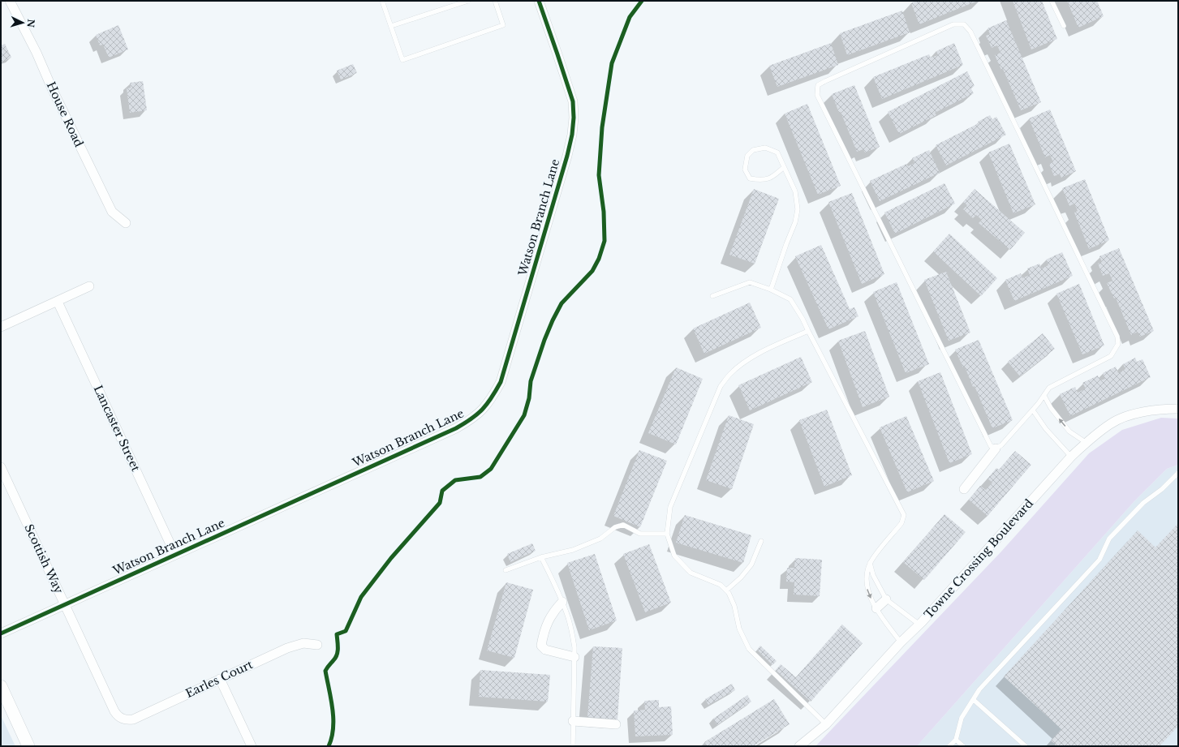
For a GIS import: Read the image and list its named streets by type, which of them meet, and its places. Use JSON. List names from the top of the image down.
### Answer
{
  "streets": {
    "street": [
      "House Road",
      "Watson Branch Lane",
      "Lancaster Street",
      "Scottish Way",
      "Towne Crossing Boulevard",
      "Earles Court"
    ]
  },
  "crossings": [
    ["Watson Branch Lane", "Lancaster Street"],
    ["Watson Branch Lane", "Scottish Way"],
    ["Scottish Way", "Earles Court"]
  ],
  "north": "right"
}
